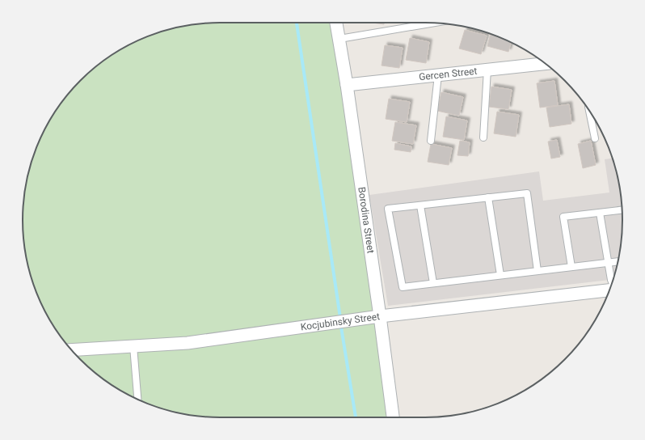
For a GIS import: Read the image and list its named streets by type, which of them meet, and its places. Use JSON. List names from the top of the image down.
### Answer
{
  "streets": {
    "street": ["Gercen Street", "Borodina Street", "Kocjubinsky Street"]
  },
  "crossings": [
    ["Gercen Street", "Borodina Street"],
    ["Borodina Street", "Kocjubinsky Street"]
  ]
}
